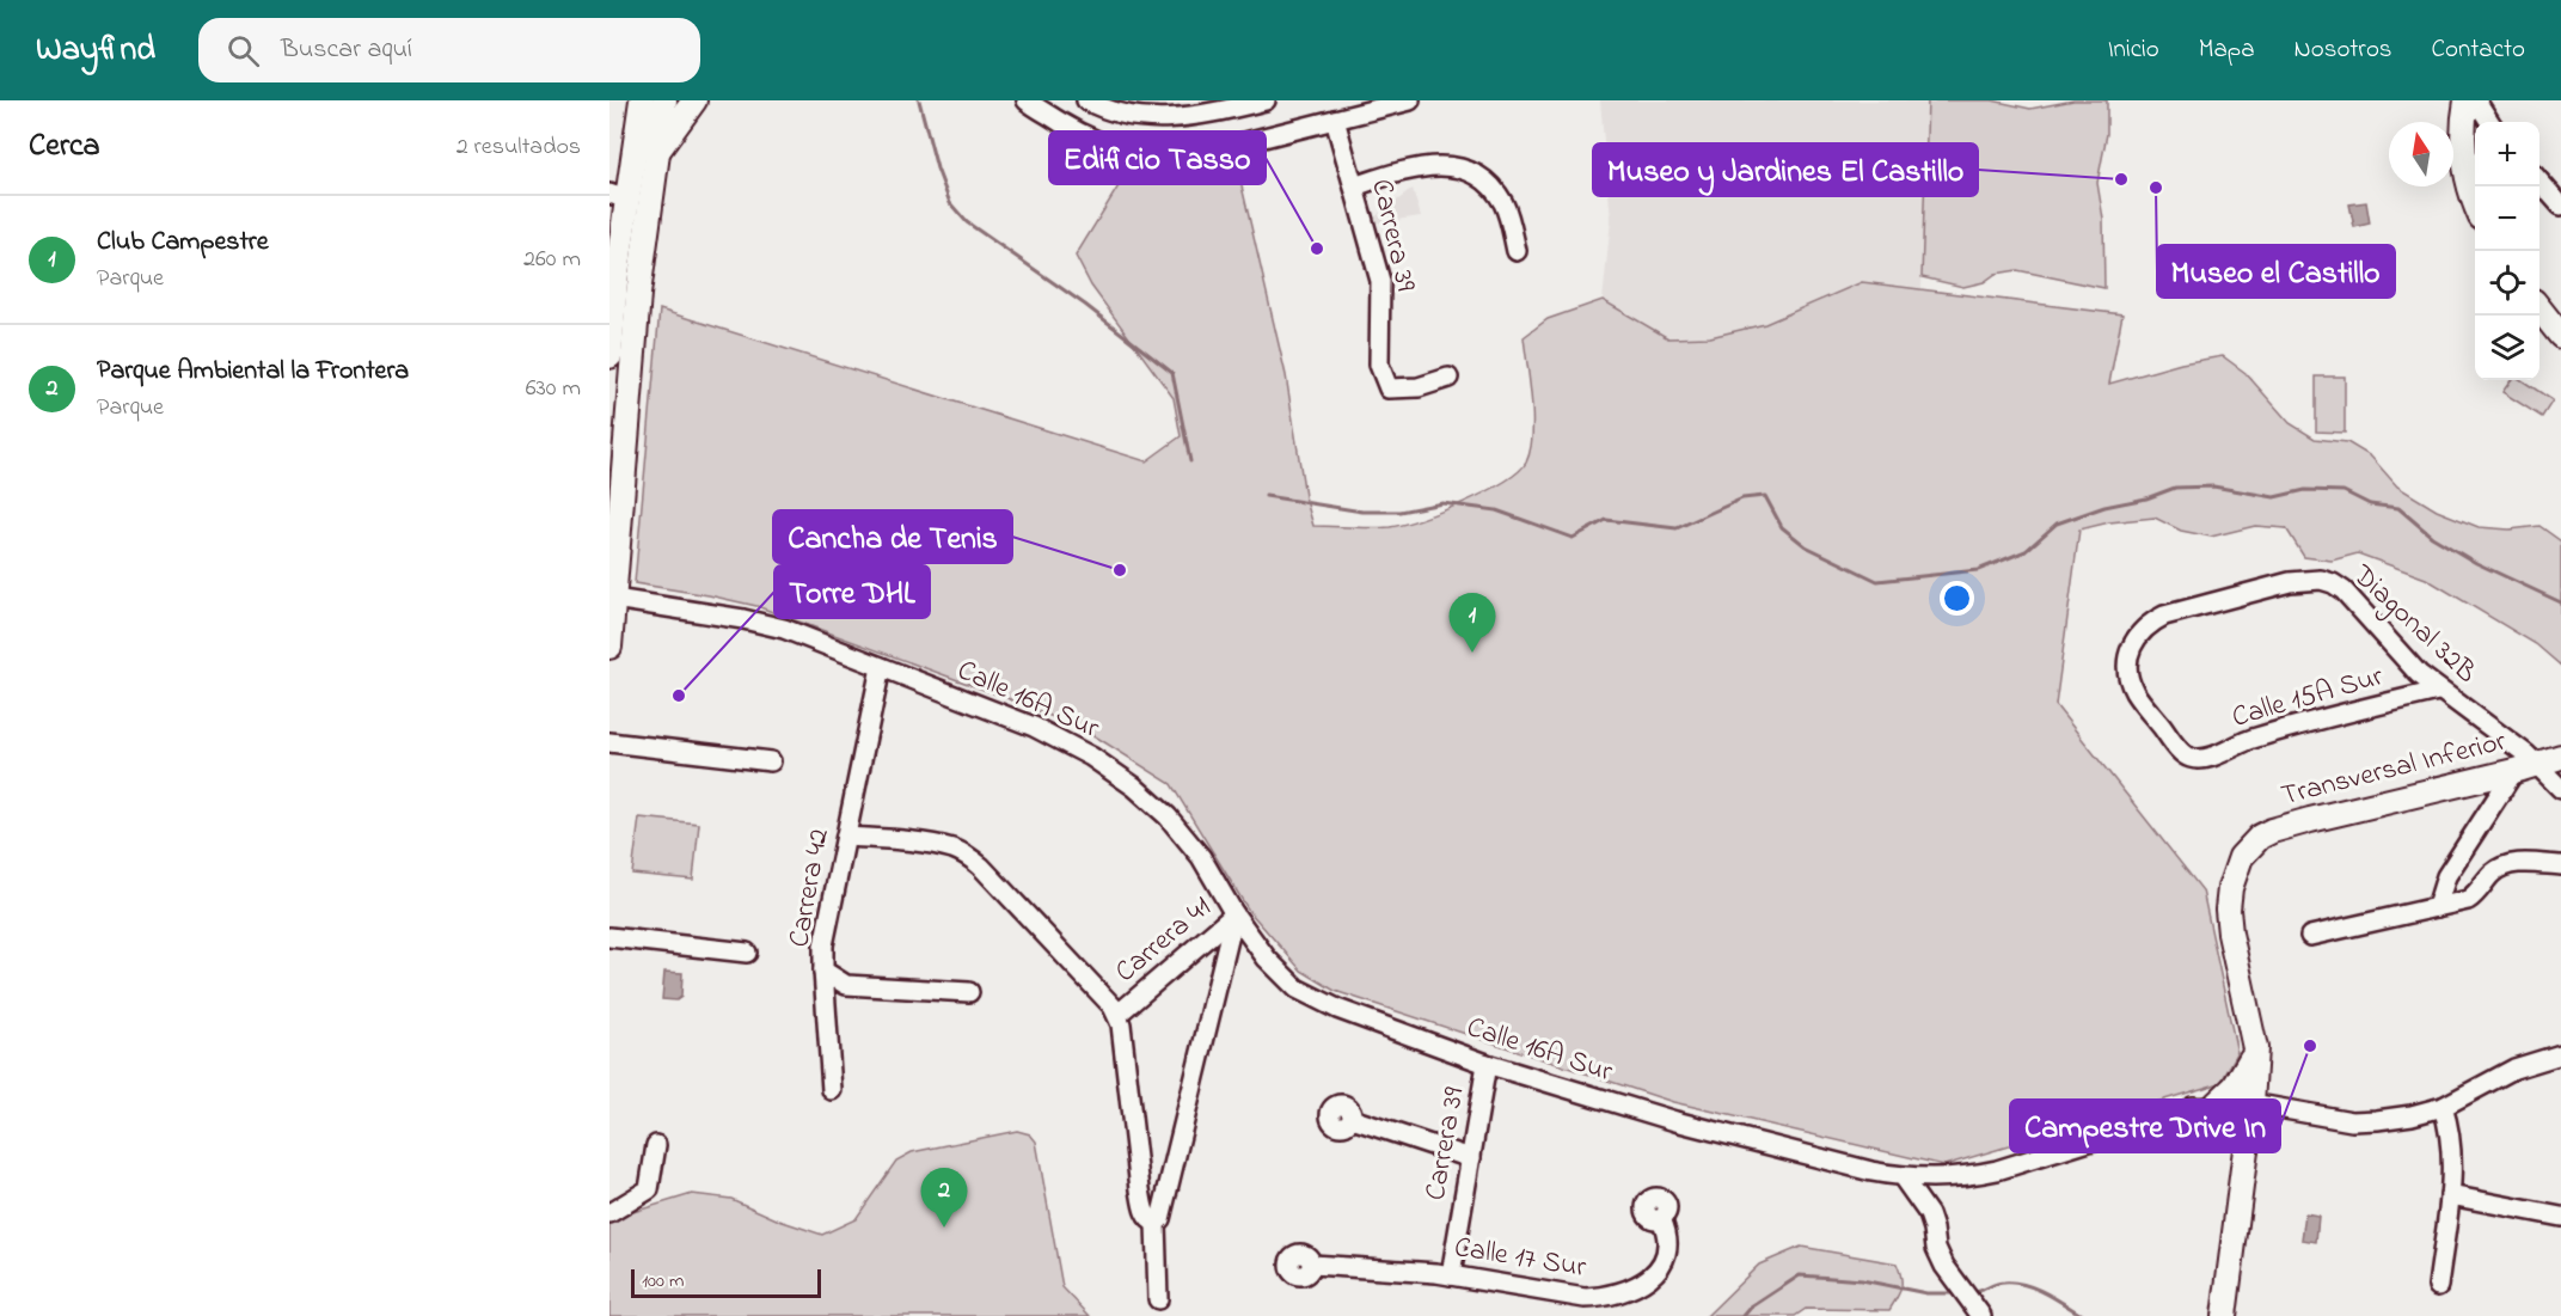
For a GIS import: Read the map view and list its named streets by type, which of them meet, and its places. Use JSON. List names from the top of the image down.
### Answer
{
  "streets": {
    "main road": ["Transversal Inferior"],
    "street": [
      "Carrera 39",
      "Diagonal 32B",
      "Calle 15A Sur",
      "Calle 16A Sur",
      "Carrera 42",
      "Carrera 41",
      "Calle 17 Sur"
    ]
  },
  "crossings": [
    ["Carrera 39", "Calle 16A Sur"],
    ["Carrera 39", "Calle 17 Sur"],
    ["Diagonal 32B", "Calle 15A Sur"],
    ["Diagonal 32B", "Transversal Inferior"],
    ["Calle 16A Sur", "Transversal Inferior"],
    ["Calle 16A Sur", "Carrera 42"],
    ["Calle 16A Sur", "Carrera 41"]
  ],
  "places": [
    "Museo y Jardines El Castillo",
    "Museo el Castillo",
    "Edificio Tasso",
    "Cancha de Tenis",
    "Torre DHL",
    "Campestre Drive In"
  ],
  "scale_bar": "100 m",
  "north": "top",
  "page": {
    "header": "Wayfind",
    "search": "Buscar aquí",
    "nav": [
      "Inicio",
      "Mapa",
      "Nosotros",
      "Contacto"
    ],
    "heading": ["Cerca", "2 resultados"],
    "map_buttons": ["+", "−"],
    "list": [
      {
        "mark": "1",
        "name": "Club Campestre",
        "note": "Parque",
        "value": "260 m"
      },
      {
        "mark": "2",
        "name": "Parque Ambiental la Frontera",
        "note": "Parque",
        "value": "630 m"
      }
    ],
    "pins": ["1", "2"],
    "scale": "100 m"
  }
}
